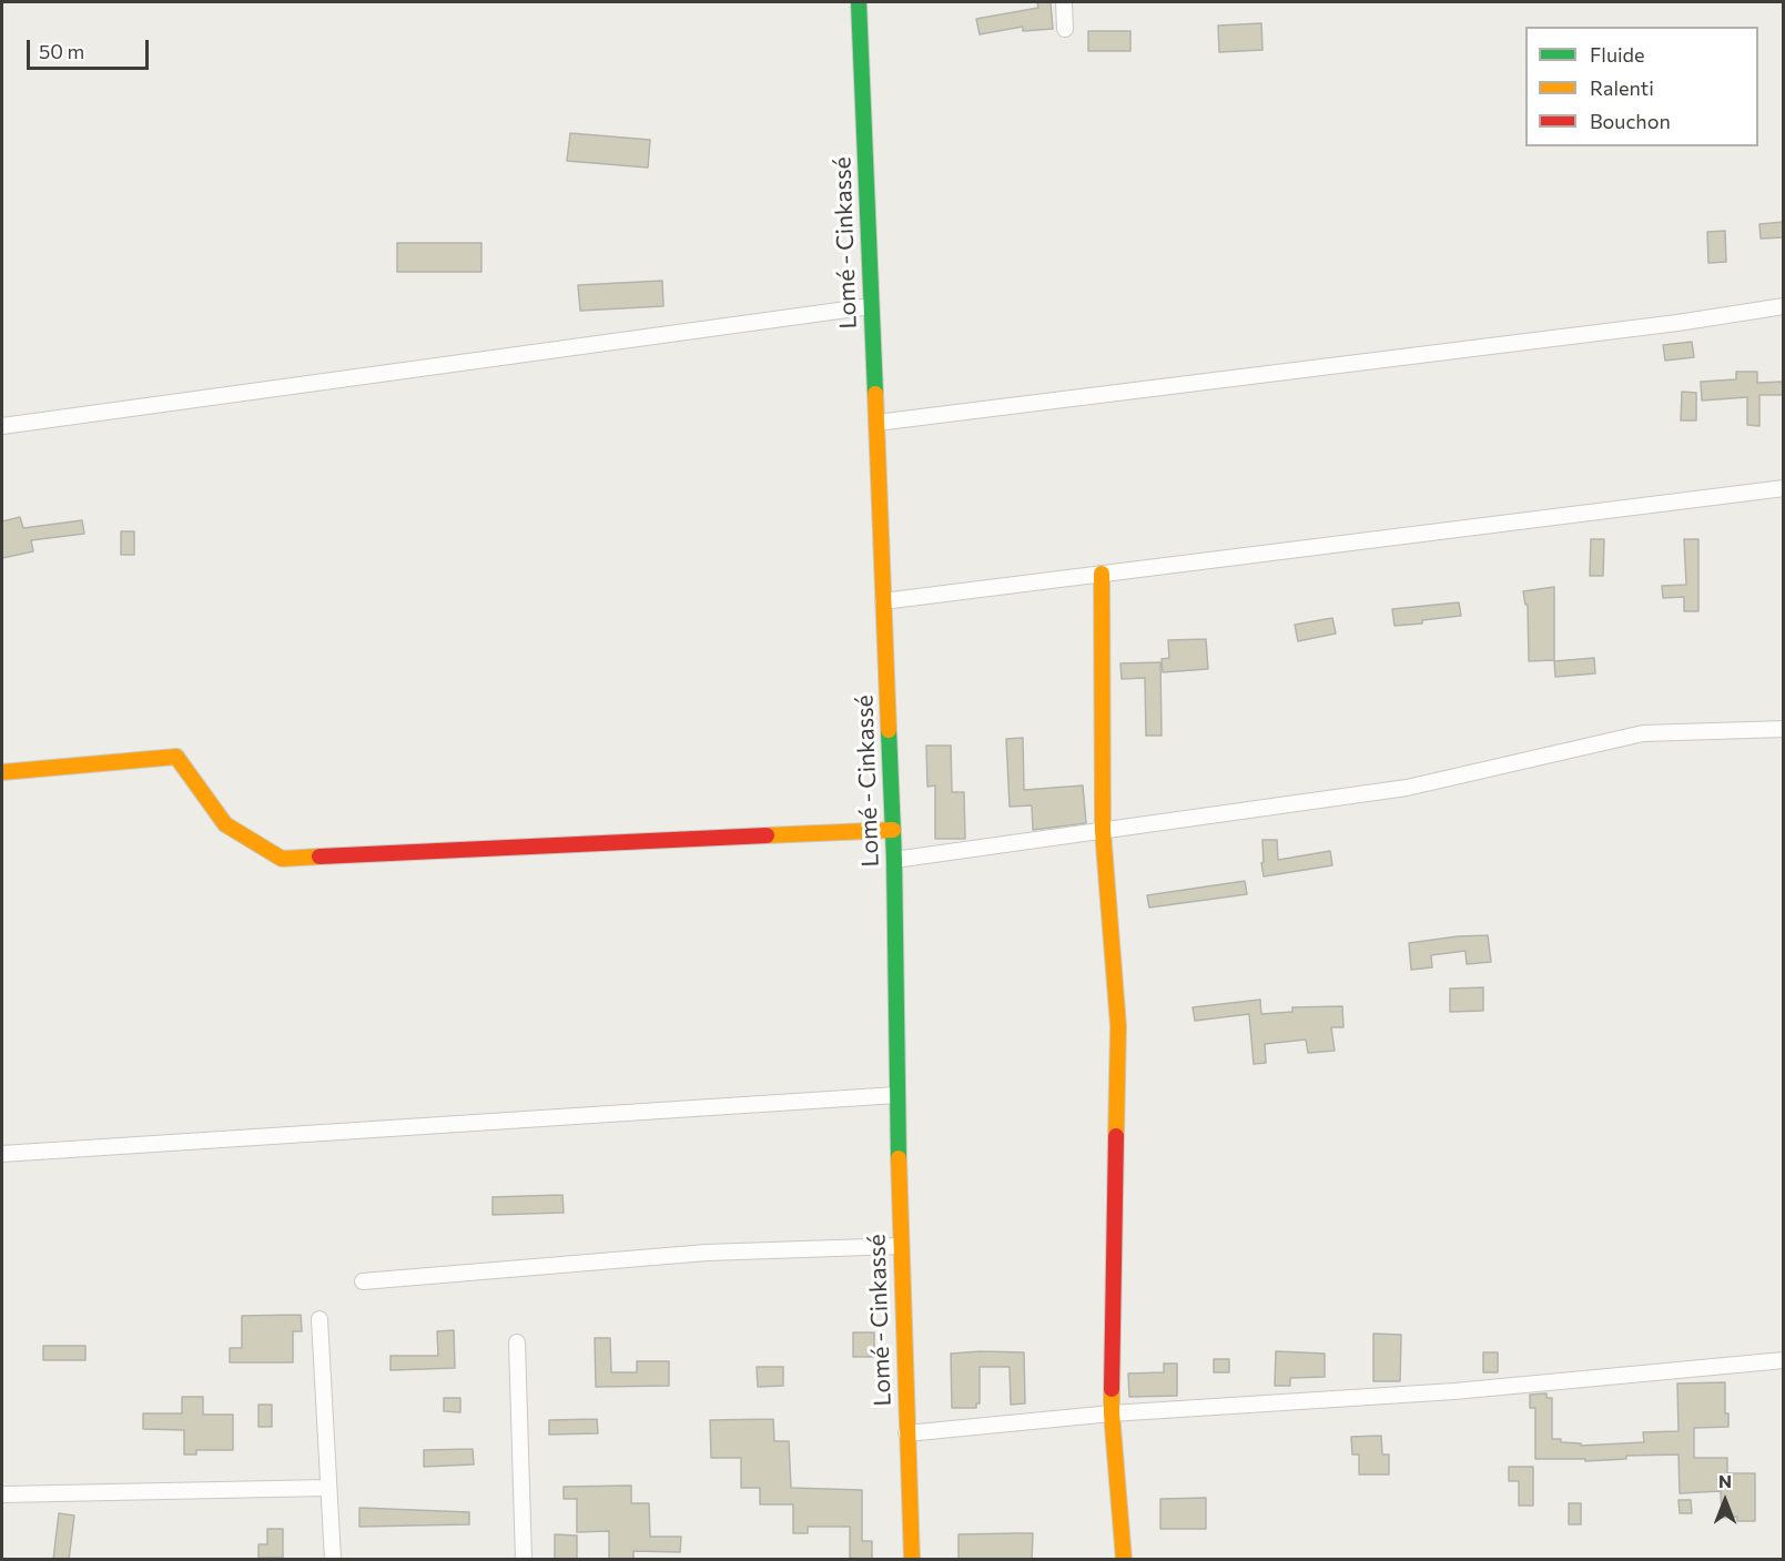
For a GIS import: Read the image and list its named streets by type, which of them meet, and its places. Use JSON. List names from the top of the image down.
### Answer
{
  "streets": {
    "main road": ["Lomé - Cinkassé"]
  },
  "legend": ["Fluide", "Ralenti", "Bouchon"],
  "scale_bar": "50 m",
  "north": "top"
}
